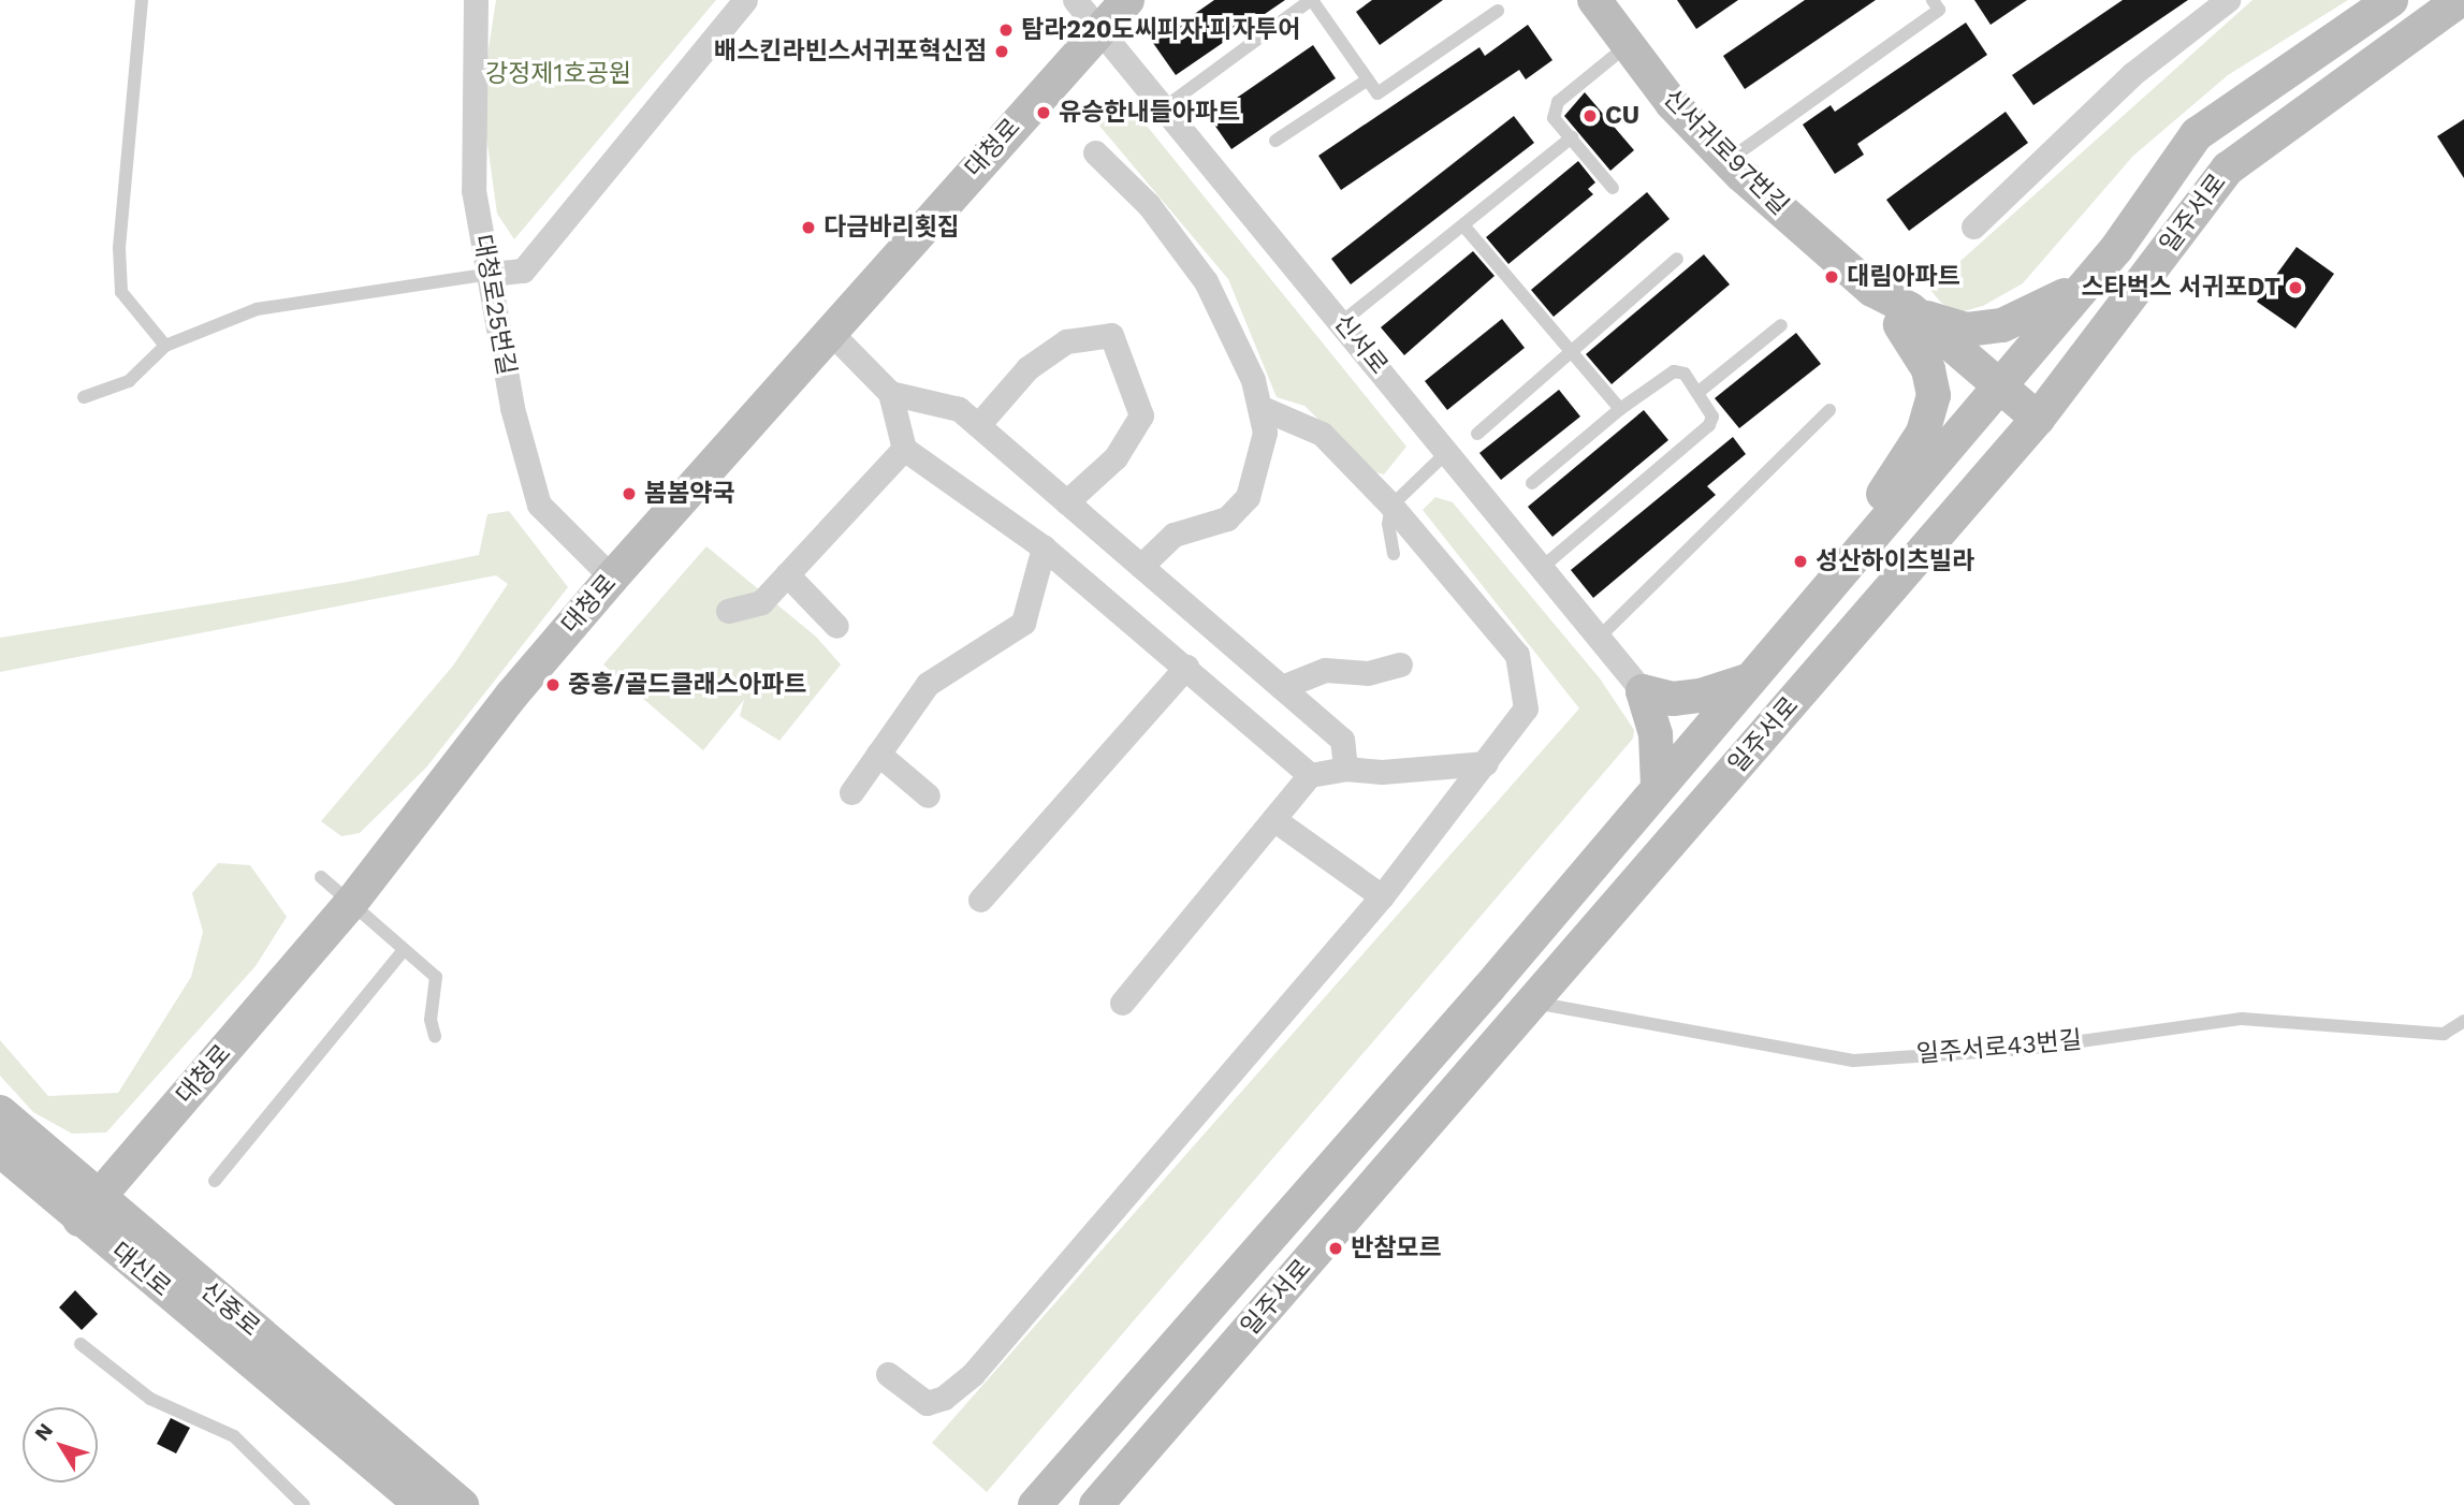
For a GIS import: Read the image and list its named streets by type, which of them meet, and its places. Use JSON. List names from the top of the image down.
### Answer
{
  "streets": {
    "main road": [
      "대청로",
      "신서귀로97번길",
      "일주서로",
      "대신로",
      "신중로"
    ],
    "street": ["대청로25번길", "신서로"],
    "lane": ["일주서로43번길"]
  },
  "crossings": [
    ["대청로", "대청로25번길"],
    ["대청로", "신서로"],
    ["대청로", "대신로"],
    ["대청로", "신중로"],
    ["신서귀로97번길", "일주서로"],
    ["일주서로", "일주서로43번길"],
    ["대신로", "신중로"]
  ],
  "parks": ["강정제1호공원"],
  "places": [
    "탐라220도씨피자 피자투어",
    "배스킨라빈스서귀포혁신점",
    "유승한내들아파트",
    "CU",
    "다금바리횟집",
    "대림아파트",
    "스타벅스 서귀포DT",
    "봄봄약국",
    "성산하이츠빌라",
    "중흥/골드클래스아파트",
    "반참모르"
  ],
  "north": "top left"
}
